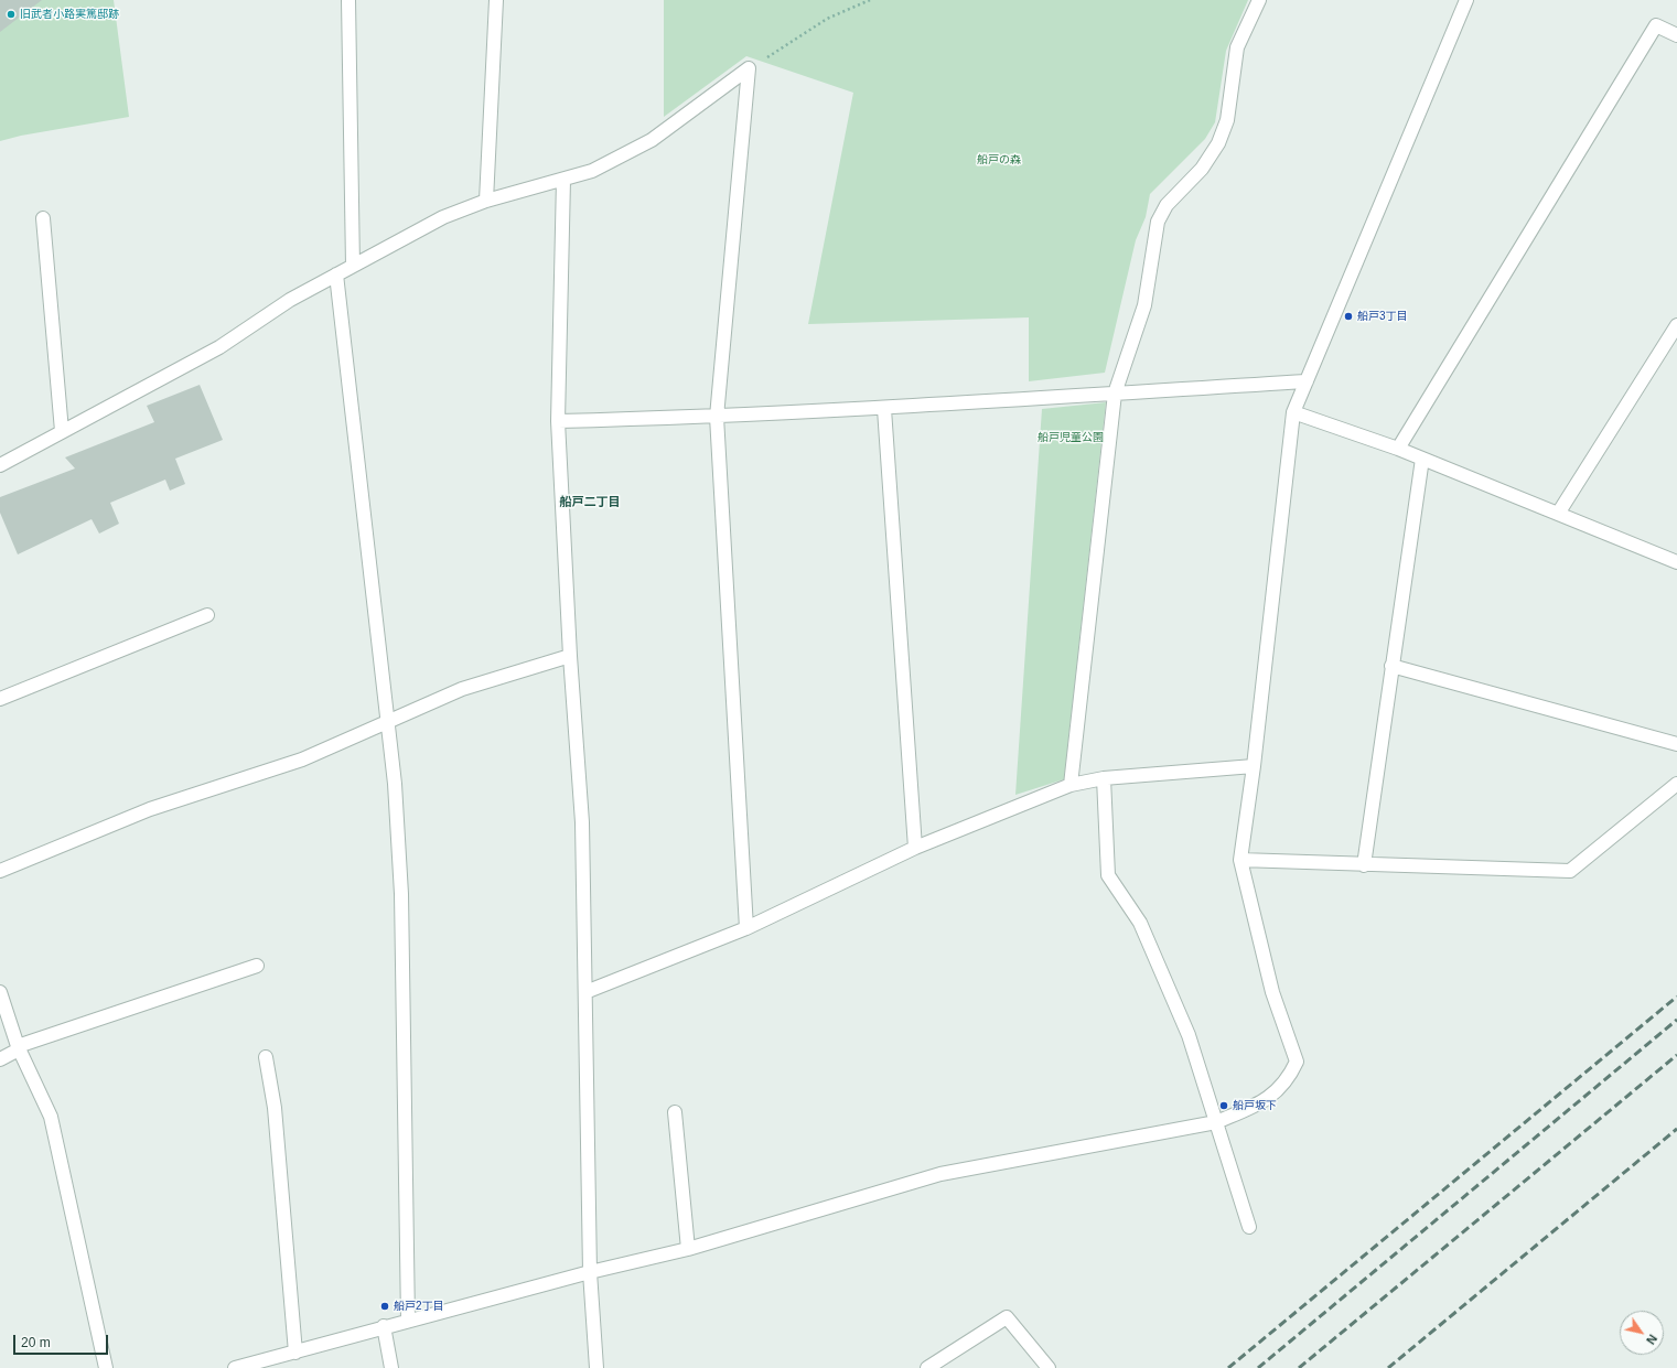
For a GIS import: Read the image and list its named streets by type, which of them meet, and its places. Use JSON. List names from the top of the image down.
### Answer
{
  "districts": ["船戸二丁目"],
  "parks": ["船戸の森", "船戸児童公園"],
  "places": [
    "旧武者小路実篤邸跡",
    "船戸3丁目",
    "船戸坂下",
    "船戸2丁目"
  ],
  "scale_bar": "20 m",
  "north": "bottom right"
}
